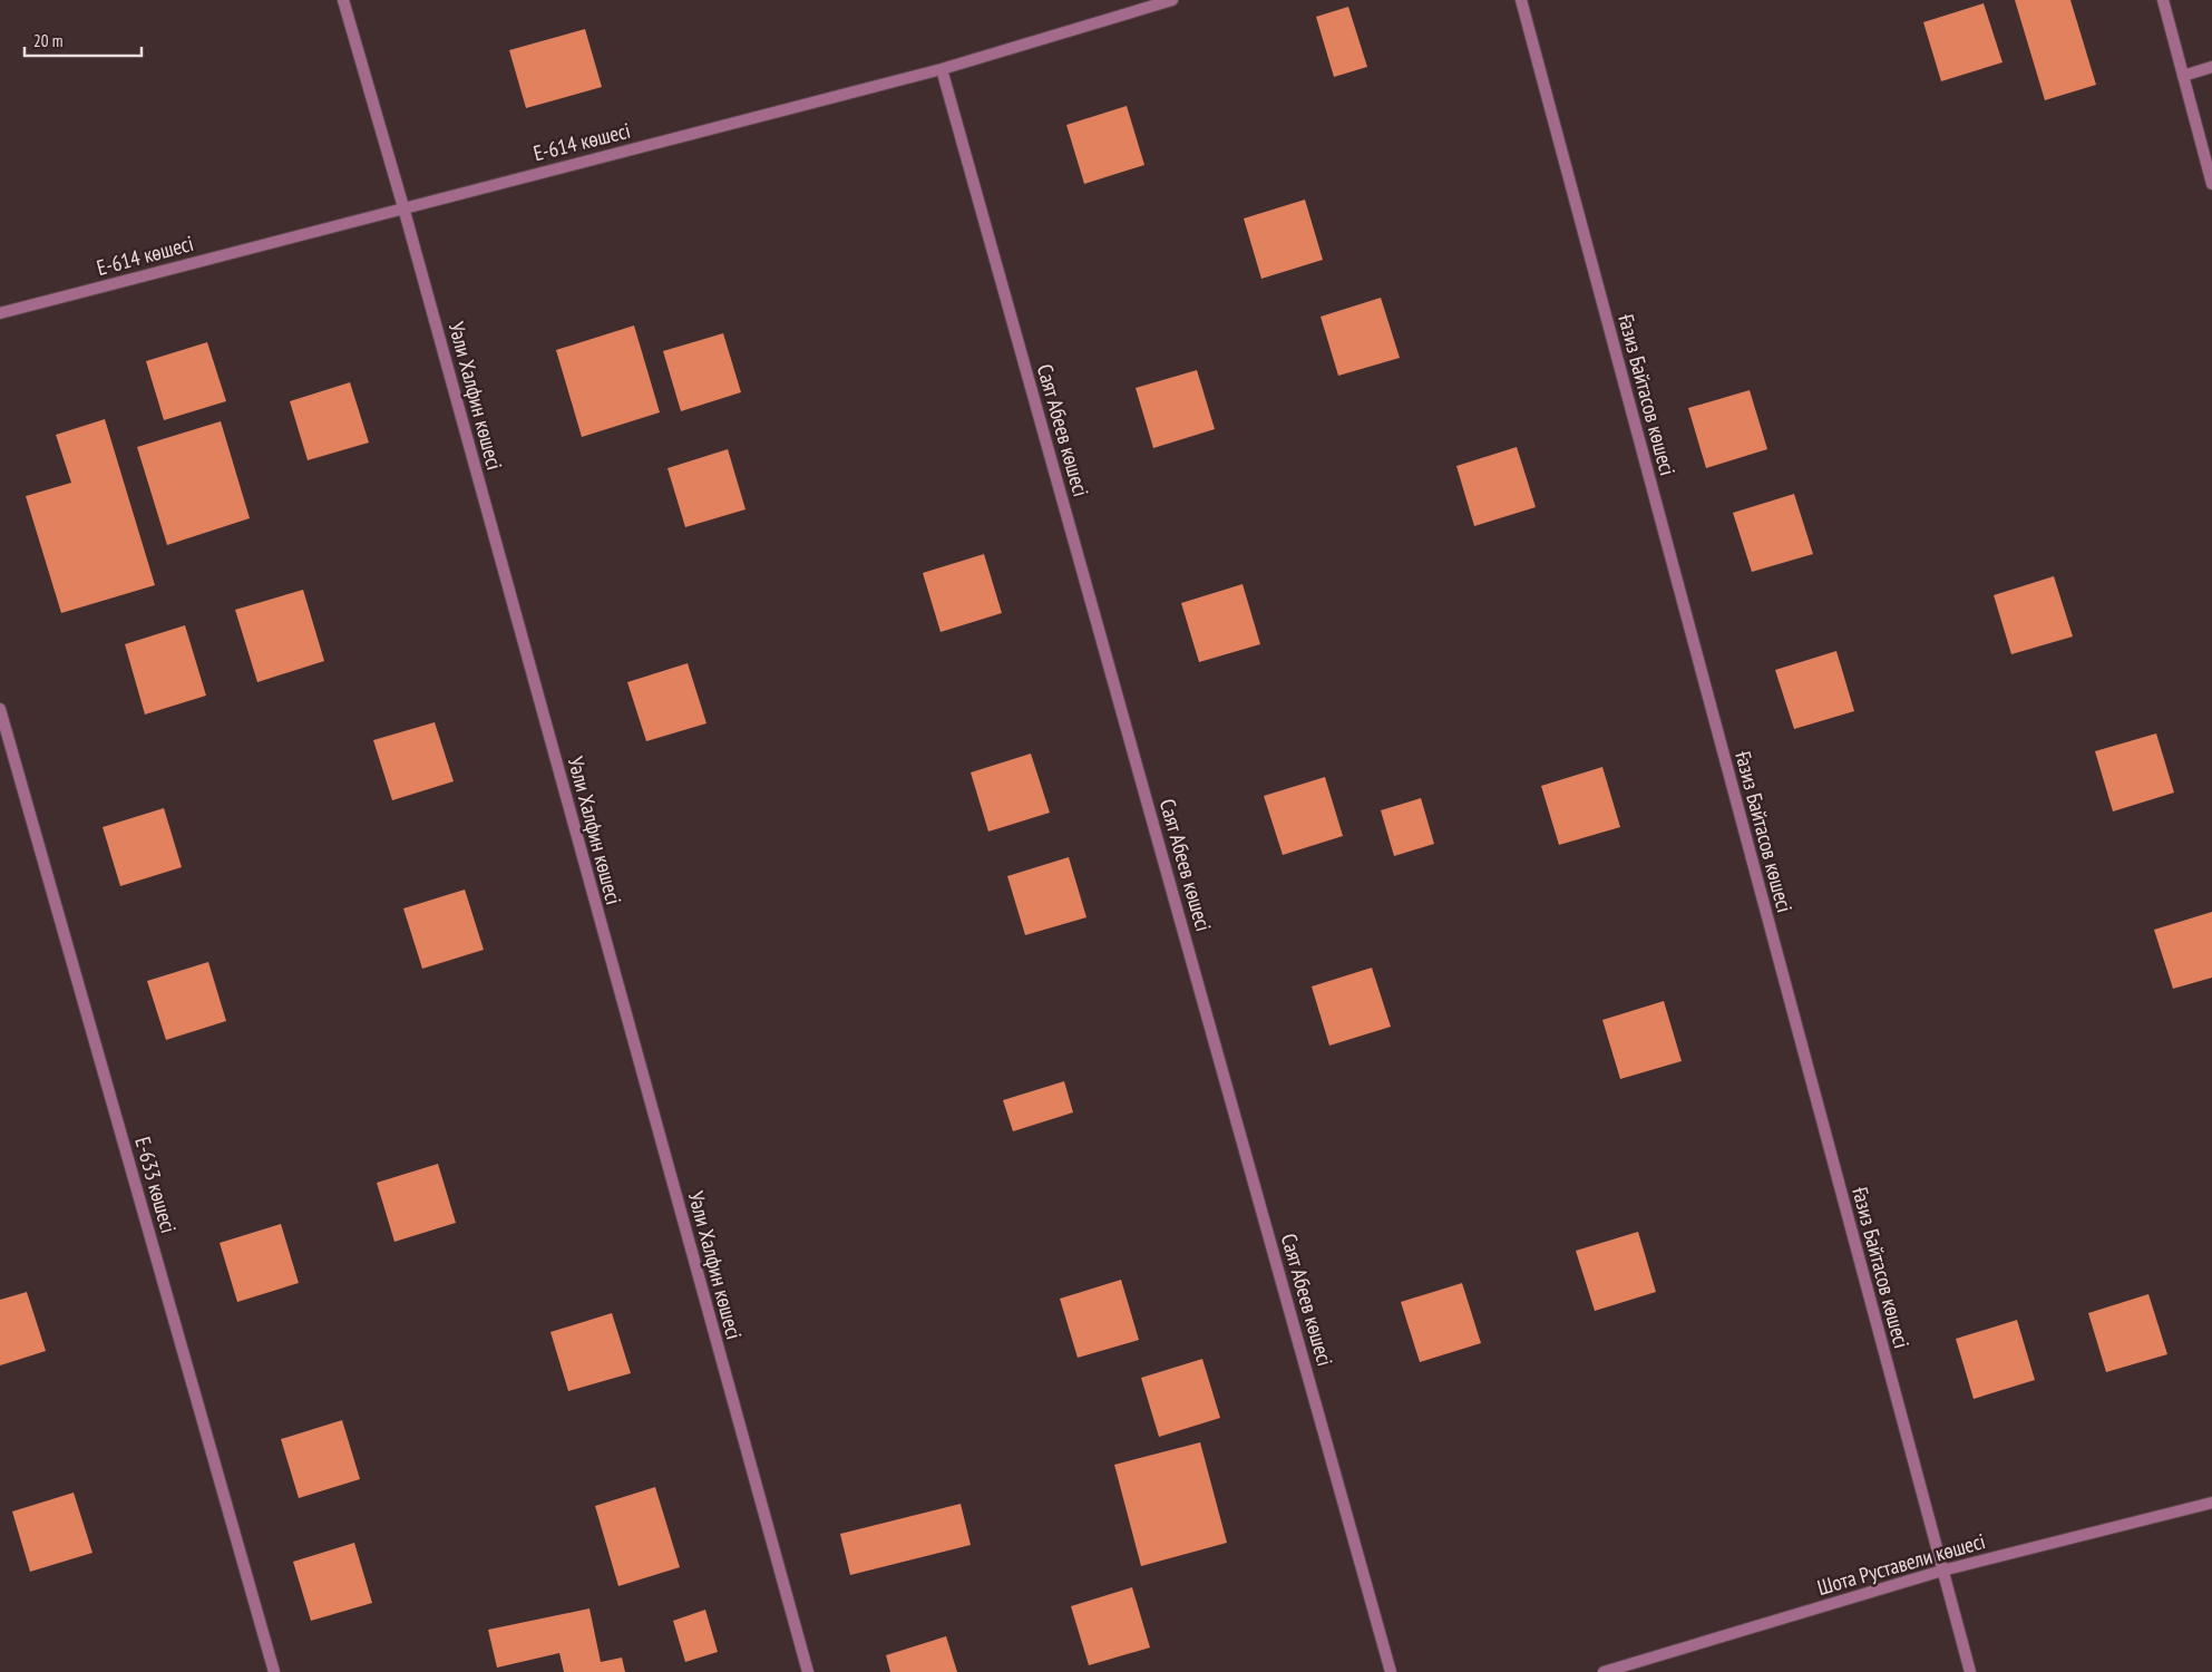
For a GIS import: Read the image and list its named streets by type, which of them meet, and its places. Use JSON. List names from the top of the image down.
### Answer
{
  "streets": {
    "street": [
      "Е-614 көшесі",
      "Ғазиз Байтасов көшесі",
      "Уәли Халфин көшесі",
      "Саят Абеев көшесі",
      "Е-633 көшесі",
      "Шота Руставели көшесі"
    ]
  },
  "crossings": [
    ["Е-614 көшесі", "Уәли Халфин көшесі"],
    ["Е-614 көшесі", "Саят Абеев көшесі"],
    ["Ғазиз Байтасов көшесі", "Шота Руставели көшесі"]
  ],
  "scale_bar": "20 m"
}
